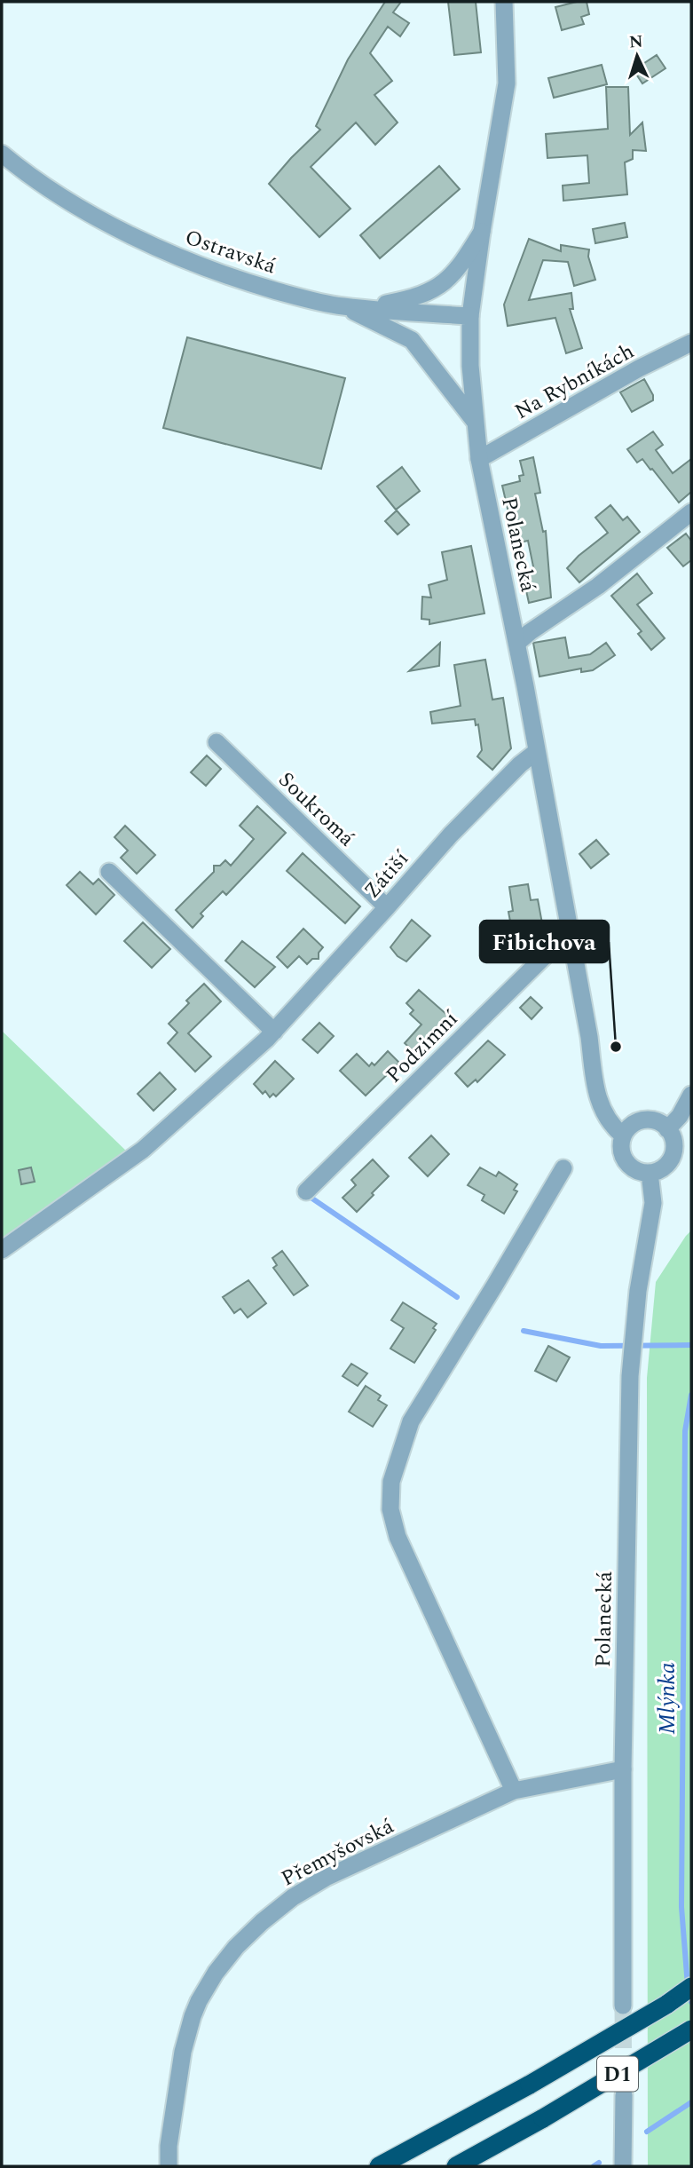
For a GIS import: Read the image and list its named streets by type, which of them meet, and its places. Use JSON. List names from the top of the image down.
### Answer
{
  "streets": {
    "highway": ["D1"],
    "street": [
      "Ostravská",
      "Na Rybníkách",
      "Polanecká",
      "Soukromá",
      "Zátiší",
      "Podzimní",
      "Přemyšovská"
    ]
  },
  "crossings": [
    ["Ostravská", "Polanecká"],
    ["Na Rybníkách", "Polanecká"],
    ["Polanecká", "Zátiší"],
    ["Polanecká", "Podzimní"],
    ["Polanecká", "Přemyšovská"],
    ["Soukromá", "Zátiší"]
  ],
  "water": ["Mlýnka"],
  "places": ["Fibichova"],
  "north": "top"
}
